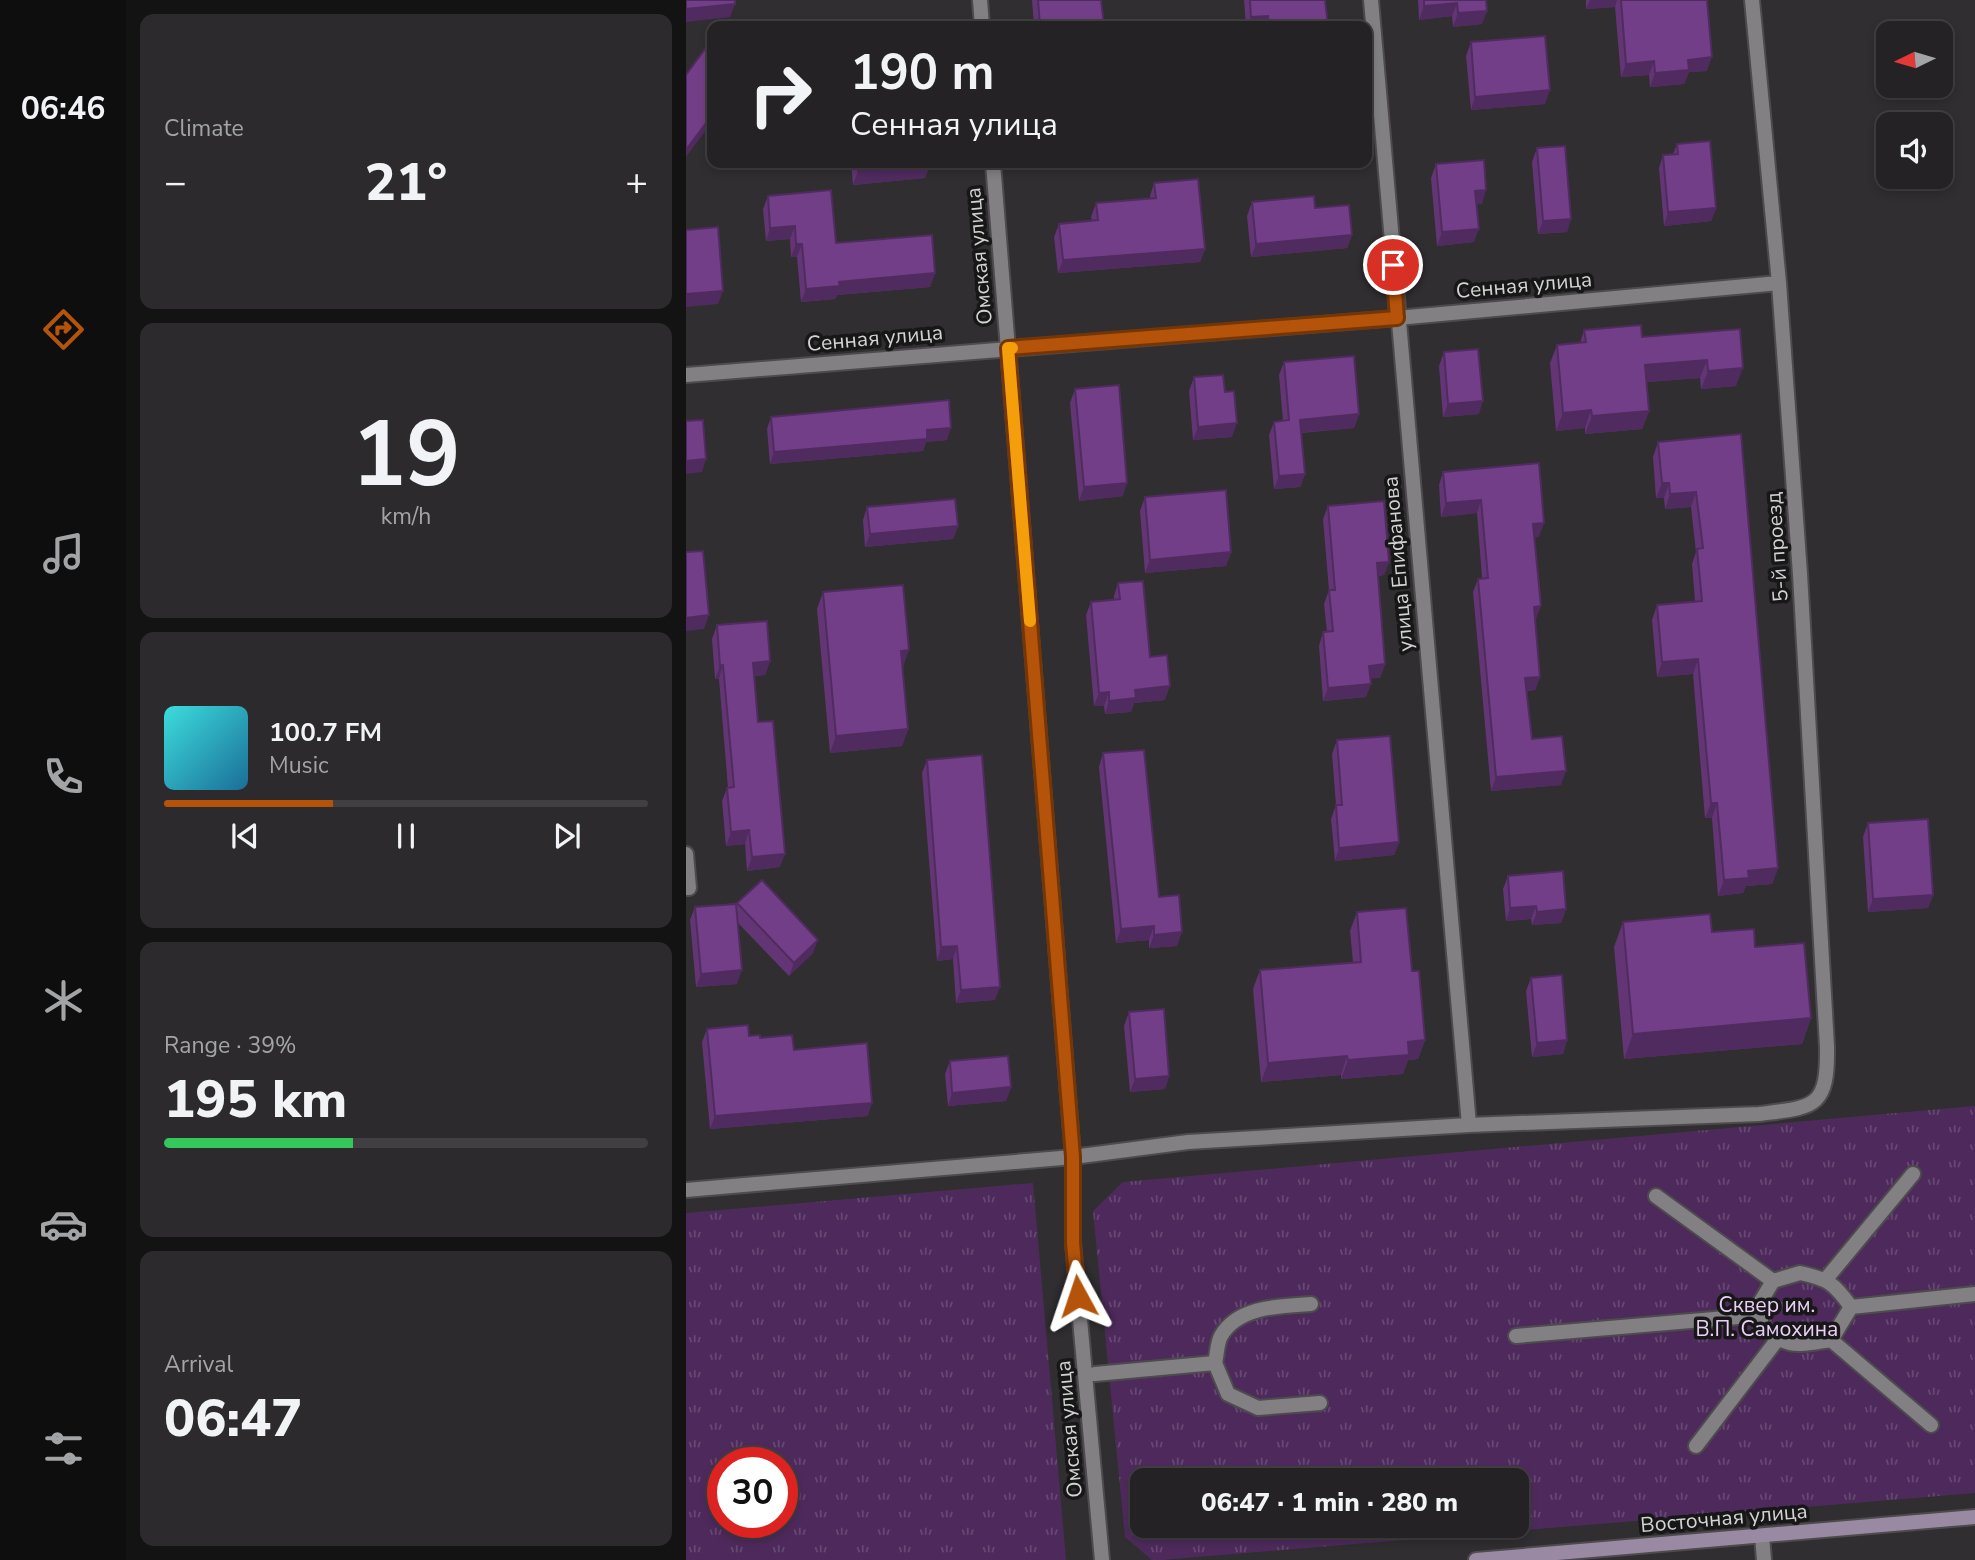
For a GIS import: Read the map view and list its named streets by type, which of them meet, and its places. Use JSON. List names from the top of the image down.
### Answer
{
  "streets": {
    "main road": ["Восточная улица"],
    "street": [
      "Омская улица",
      "Сенная улица",
      "5-й проезд",
      "улица Епифанова"
    ]
  },
  "crossings": [
    ["Омская улица", "Сенная улица"],
    ["Сенная улица", "5-й проезд"],
    ["Сенная улица", "улица Епифанова"],
    ["5-й проезд", "улица Епифанова"]
  ],
  "parks": ["Сквер им. В.П. Самохина"],
  "north": "left",
  "page": {
    "tabs": "06:46",
    "tile": [
      "Climate",
      ["19", "km/h"],
      ["Range · 39%", "195 km"],
      ["Arrival", "06:47"]
    ],
    "turn": ["190 m", "Сенная улица"],
    "heat": ["−", "21°", "+"],
    "song": ["100.7 FM", "Music"],
    "limit": "30",
    "trip": "06:47 · 1 min · 280 m"
  }
}
